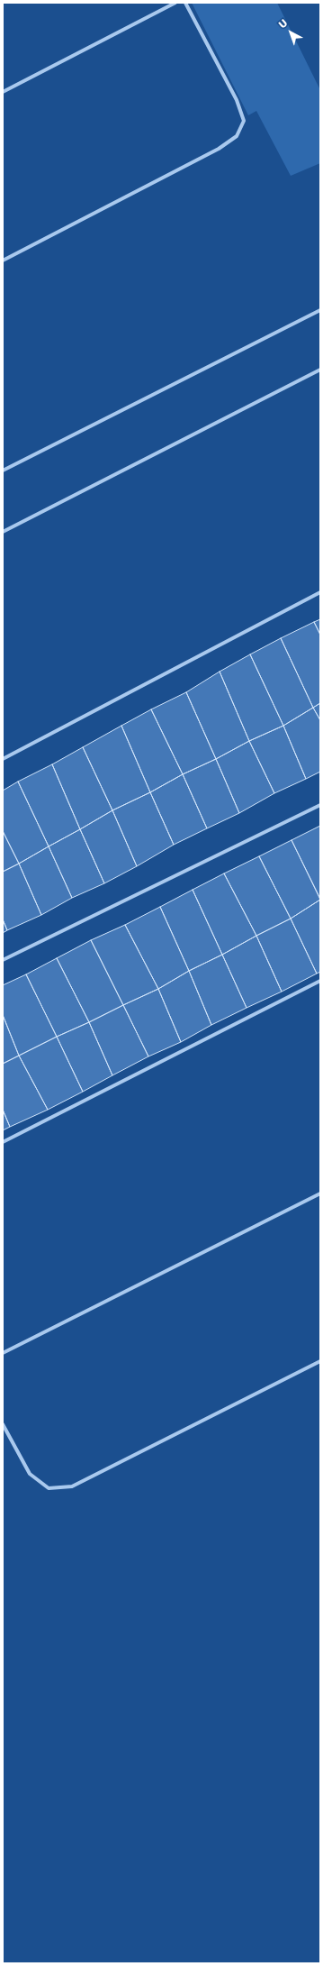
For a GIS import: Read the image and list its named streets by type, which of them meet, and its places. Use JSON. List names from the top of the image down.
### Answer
{
  "north": "top left"
}
